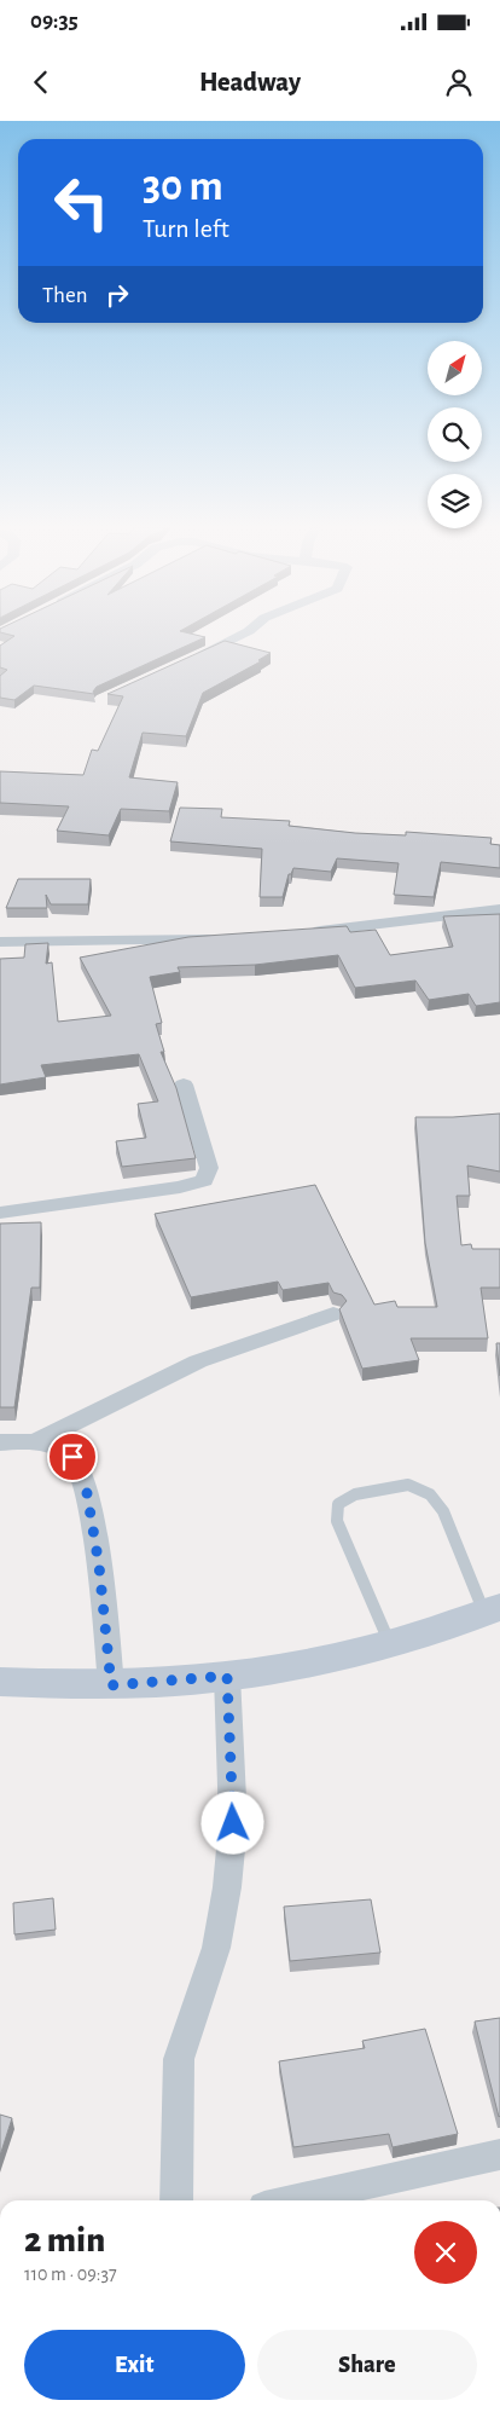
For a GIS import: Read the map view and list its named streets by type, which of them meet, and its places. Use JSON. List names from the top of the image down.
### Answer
{
  "north": "top right",
  "page": {
    "status": "09:35",
    "header": "Headway",
    "turn": ["30 m", "Turn left"],
    "then": "Then",
    "heading": ["2 min", "110 m · 09:37"],
    "buttons": ["Exit", "Share"]
  }
}
